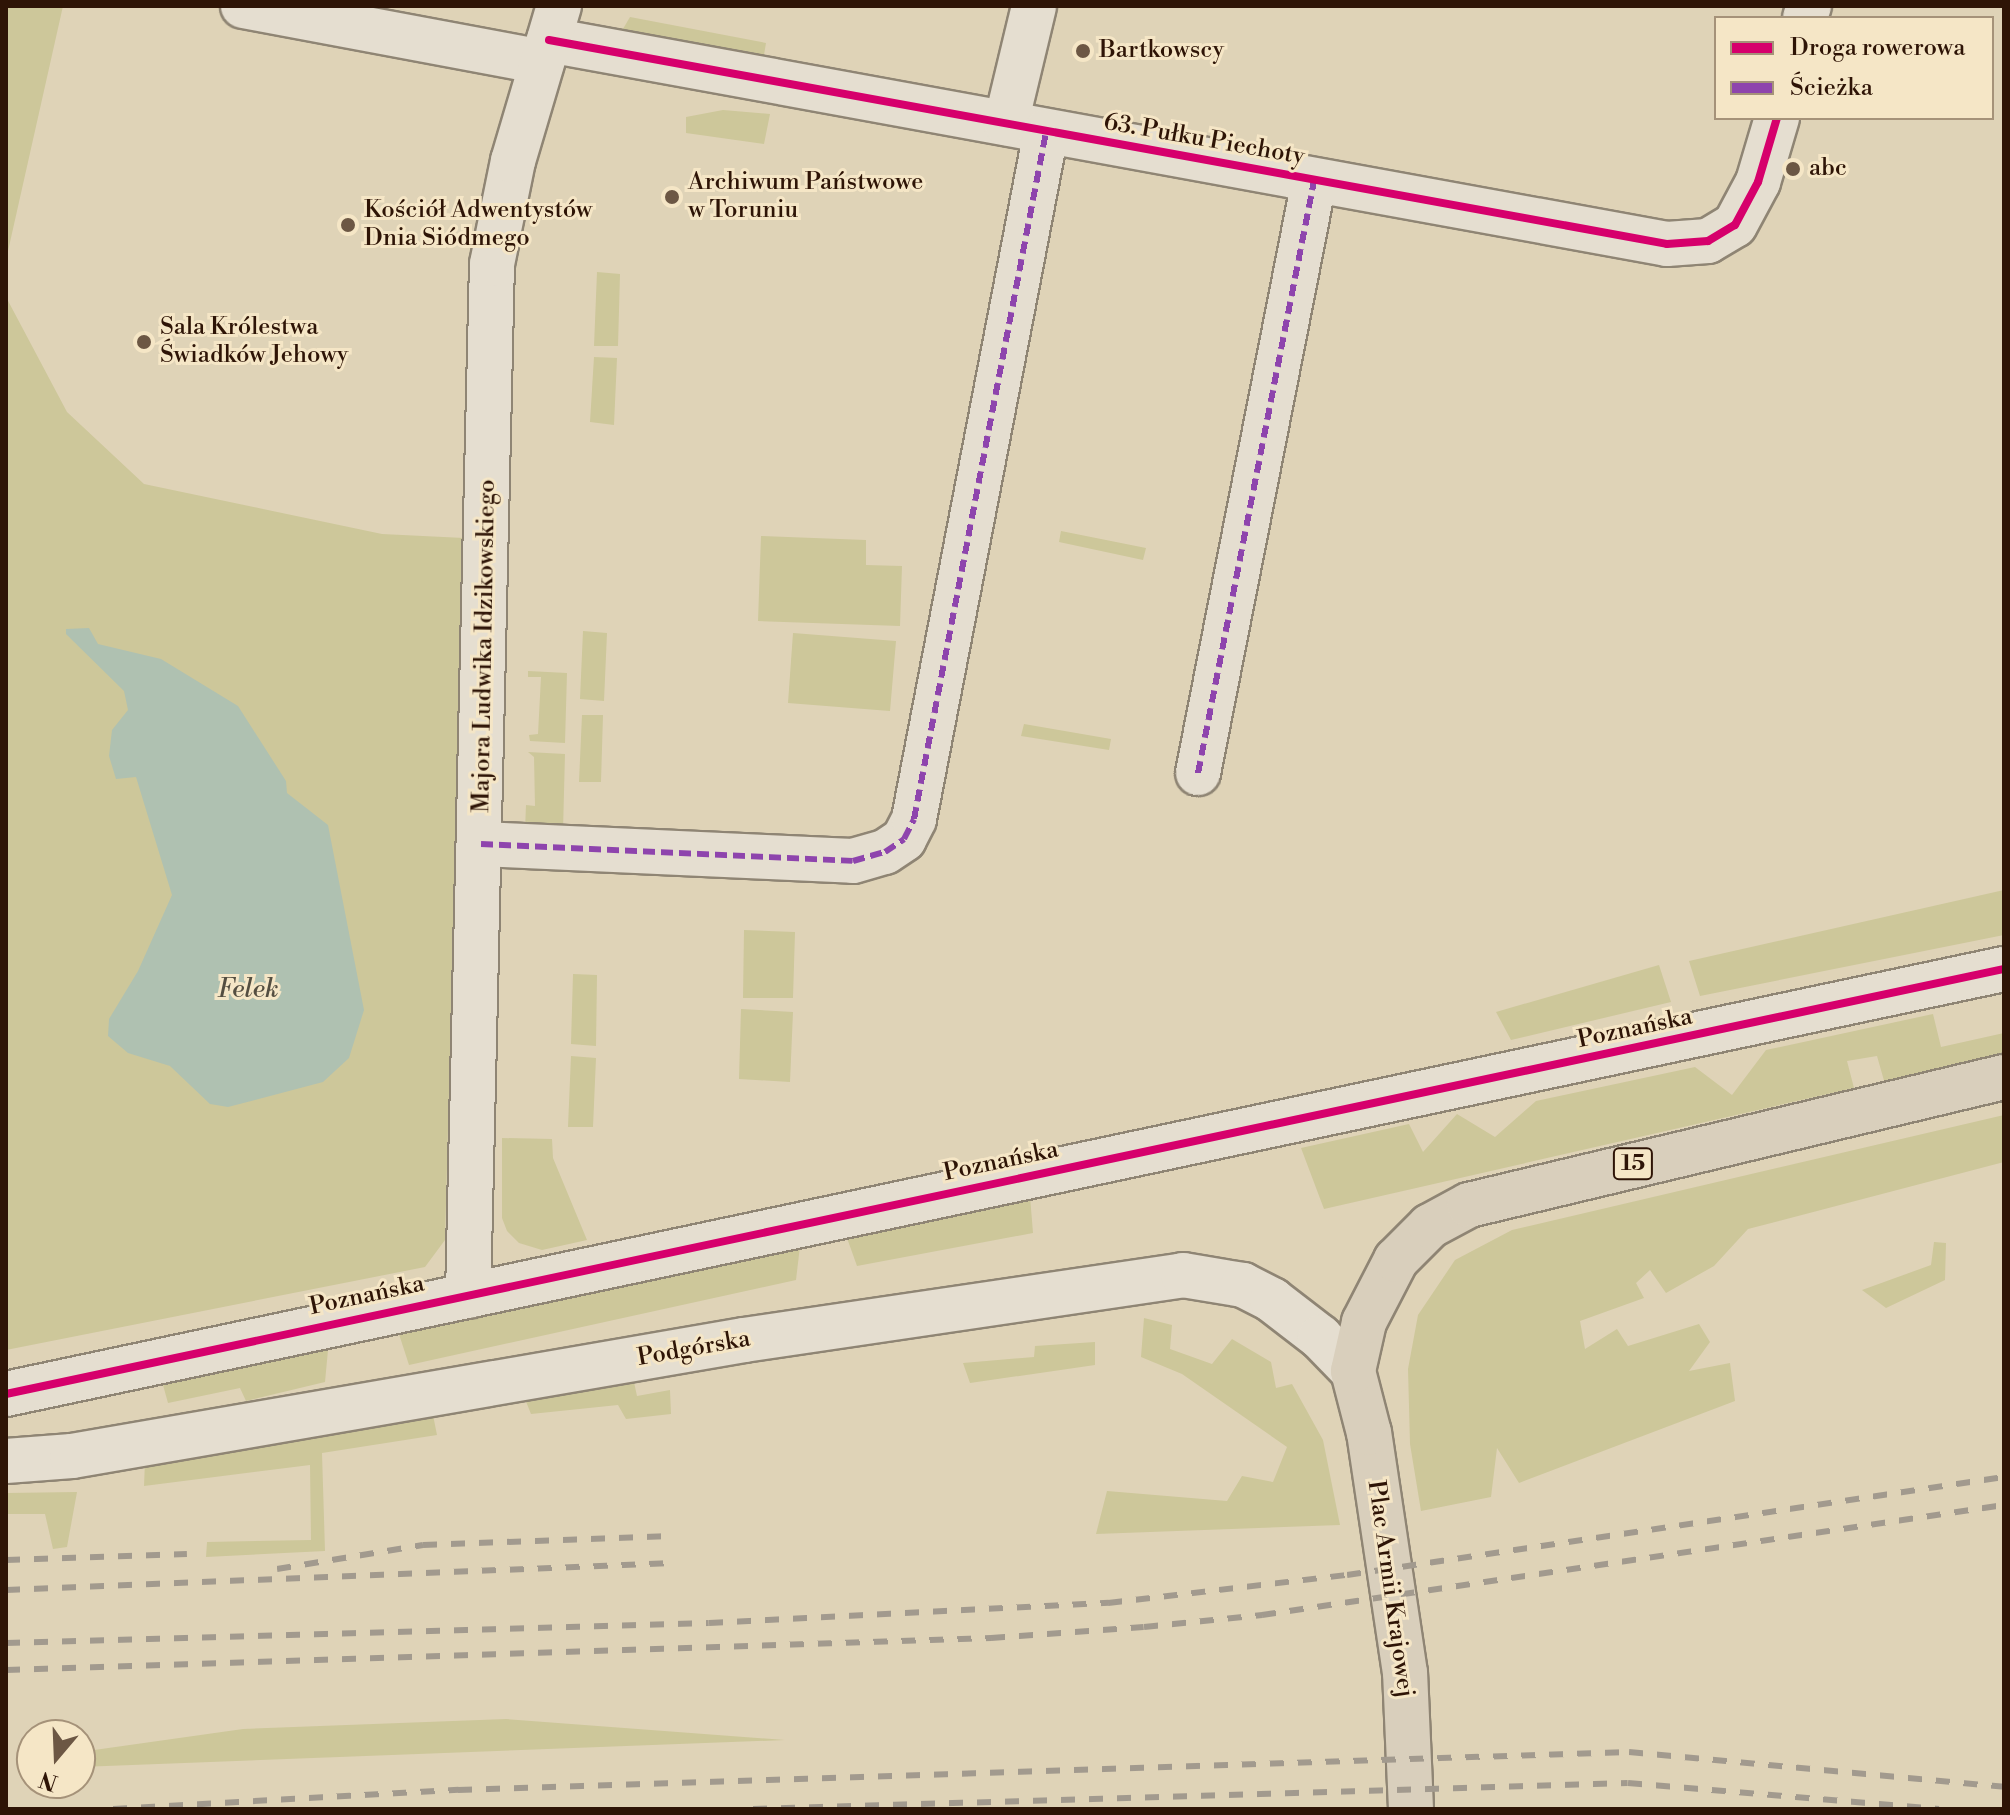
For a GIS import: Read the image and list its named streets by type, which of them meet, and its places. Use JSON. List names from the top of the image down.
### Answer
{
  "streets": {
    "main road": ["15", "Plac Armii Krajowej"],
    "street": [
      "63. Pułku Piechoty",
      "Majora Ludwika Idzikowskiego",
      "Poznańska",
      "Podgórska"
    ]
  },
  "crossings": [
    ["63. Pułku Piechoty", "Majora Ludwika Idzikowskiego"],
    ["Majora Ludwika Idzikowskiego", "Poznańska"],
    ["15", "Podgórska"],
    ["15", "Plac Armii Krajowej"],
    ["Podgórska", "Plac Armii Krajowej"]
  ],
  "water": ["Felek"],
  "places": [
    "Bartkowscy",
    "abc",
    "Archiwum Państwowe w Toruniu",
    "Kościół Adwentystów Dnia Siódmego",
    "Sala Królestwa Świadków Jehowy"
  ],
  "legend": ["Droga rowerowa", "Ścieżka"],
  "north": "bottom"
}
